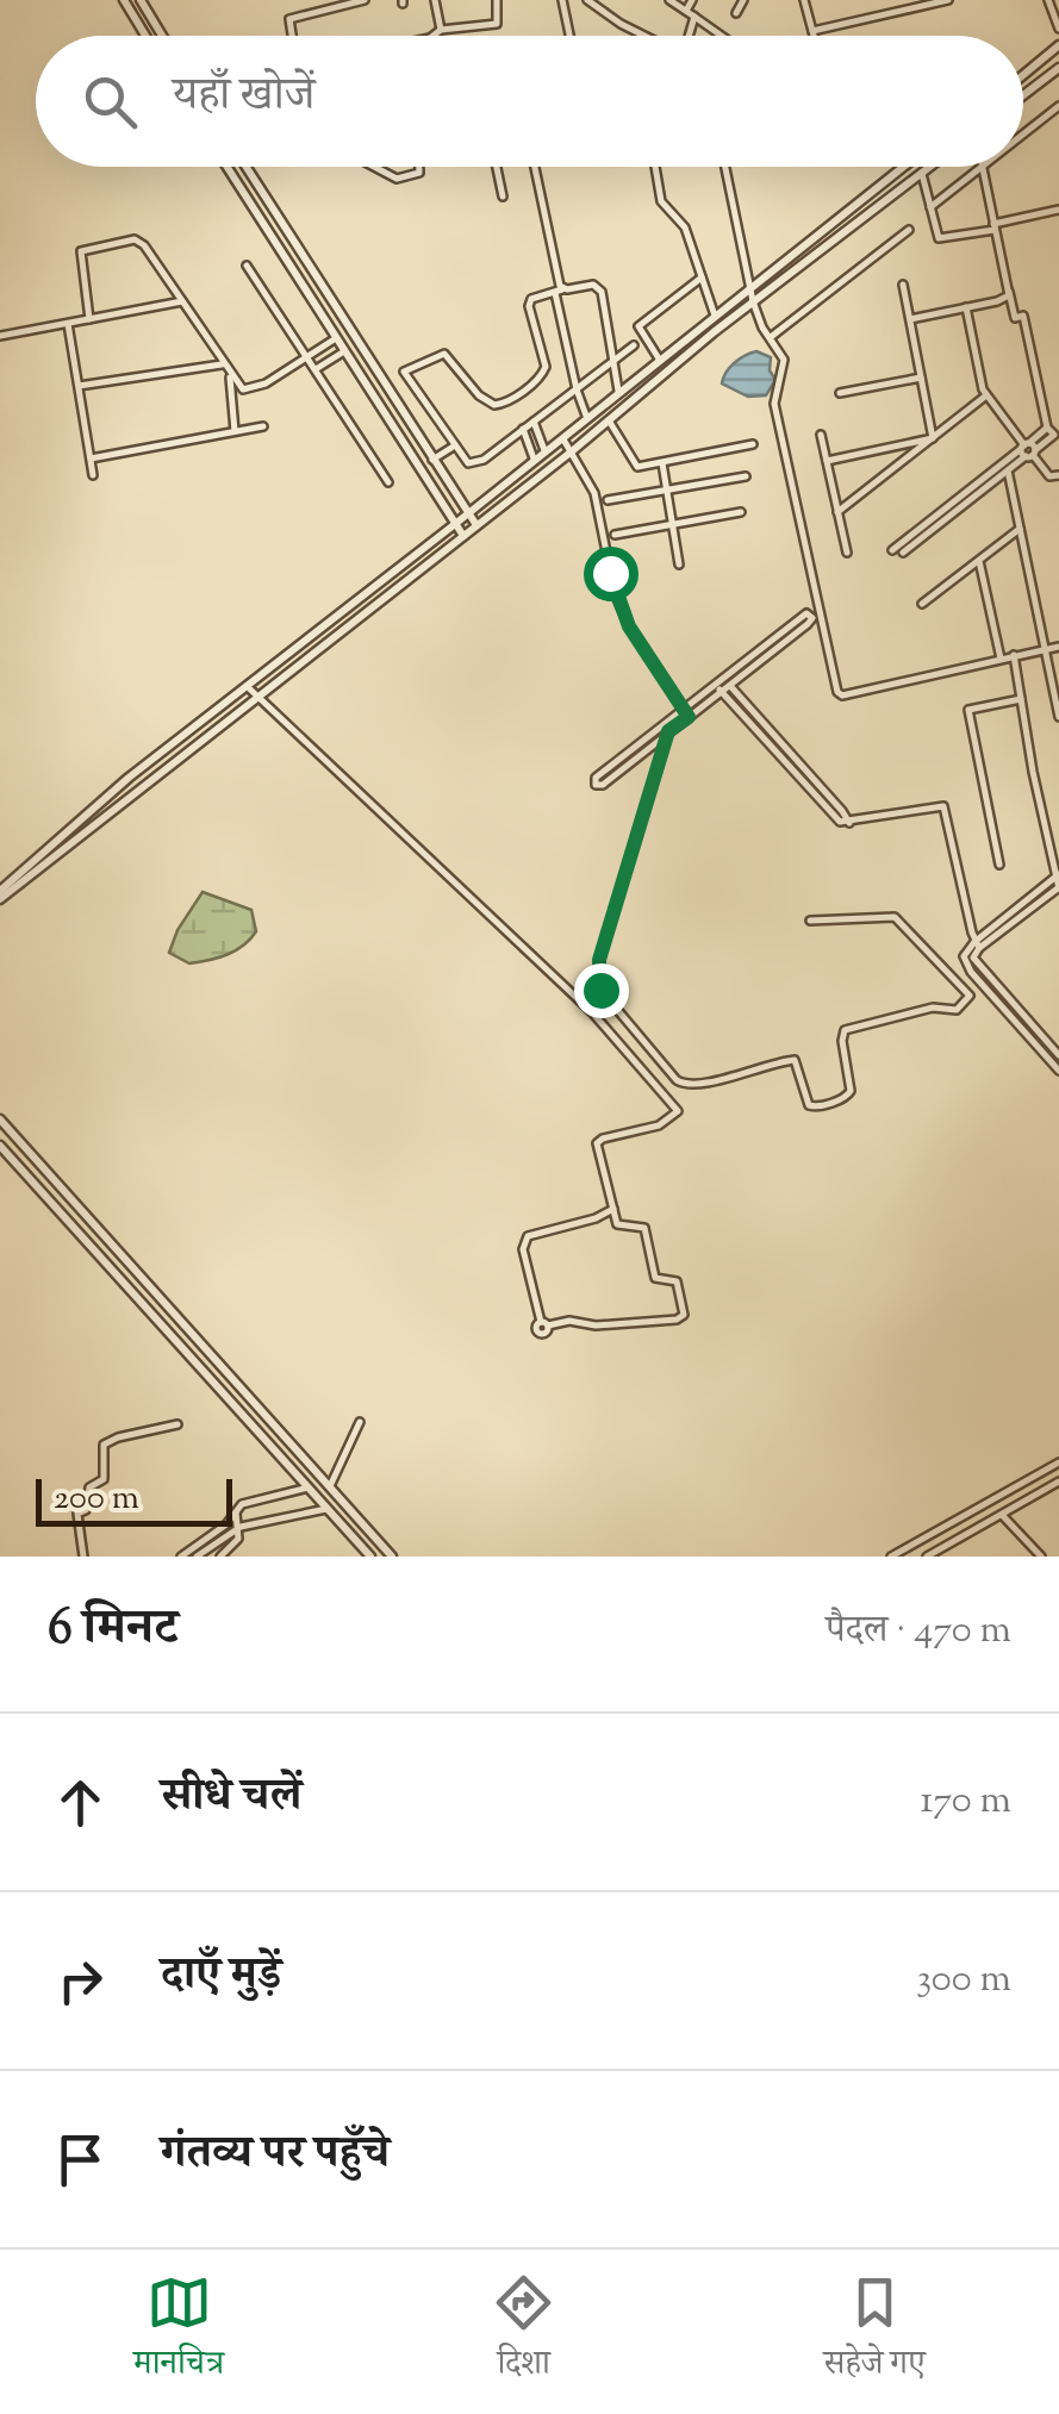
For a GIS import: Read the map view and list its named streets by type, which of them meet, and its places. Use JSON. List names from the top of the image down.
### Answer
{
  "scale_bar": "200 m",
  "page": {
    "search": "यहाँ खोजें",
    "scale": "200 m",
    "heading": ["6 मिनट", "पैदल · 470 m"],
    "list": [
      ["सीधे चलें", "170 m"],
      ["दाएँ मुड़ें", "300 m"],
      "गंतव्य पर पहुँचे"
    ],
    "nav": ["मानचित्र", "दिशा", "सहेजे गए"]
  }
}
